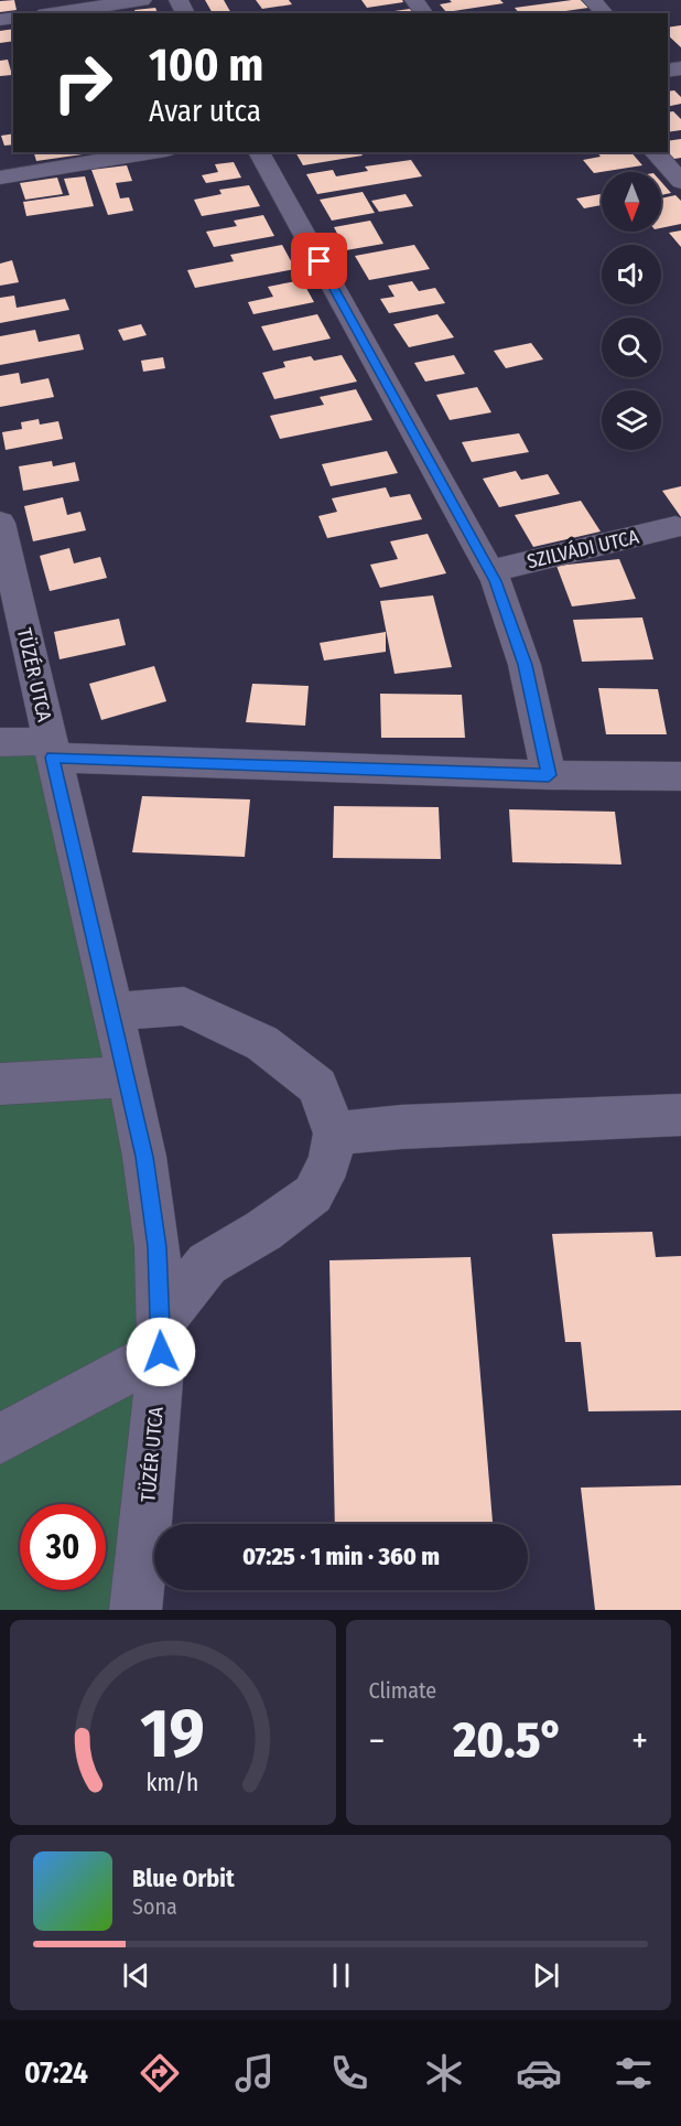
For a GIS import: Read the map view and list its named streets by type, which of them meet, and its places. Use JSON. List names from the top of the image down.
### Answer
{
  "streets": {
    "street": ["SZILVÁDI UTCA", "TÜZÉR UTCA"]
  },
  "north": "bottom",
  "page": {
    "turn": ["100 m", "Avar utca"],
    "limit": "30",
    "trip": "07:25 · 1 min · 360 m",
    "tile": "Climate",
    "heat": ["−", "20.5°", "+"],
    "song": ["Blue Orbit", "Sona"],
    "tabs": "07:24",
    "gauge": ["19", "km/h"]
  }
}
